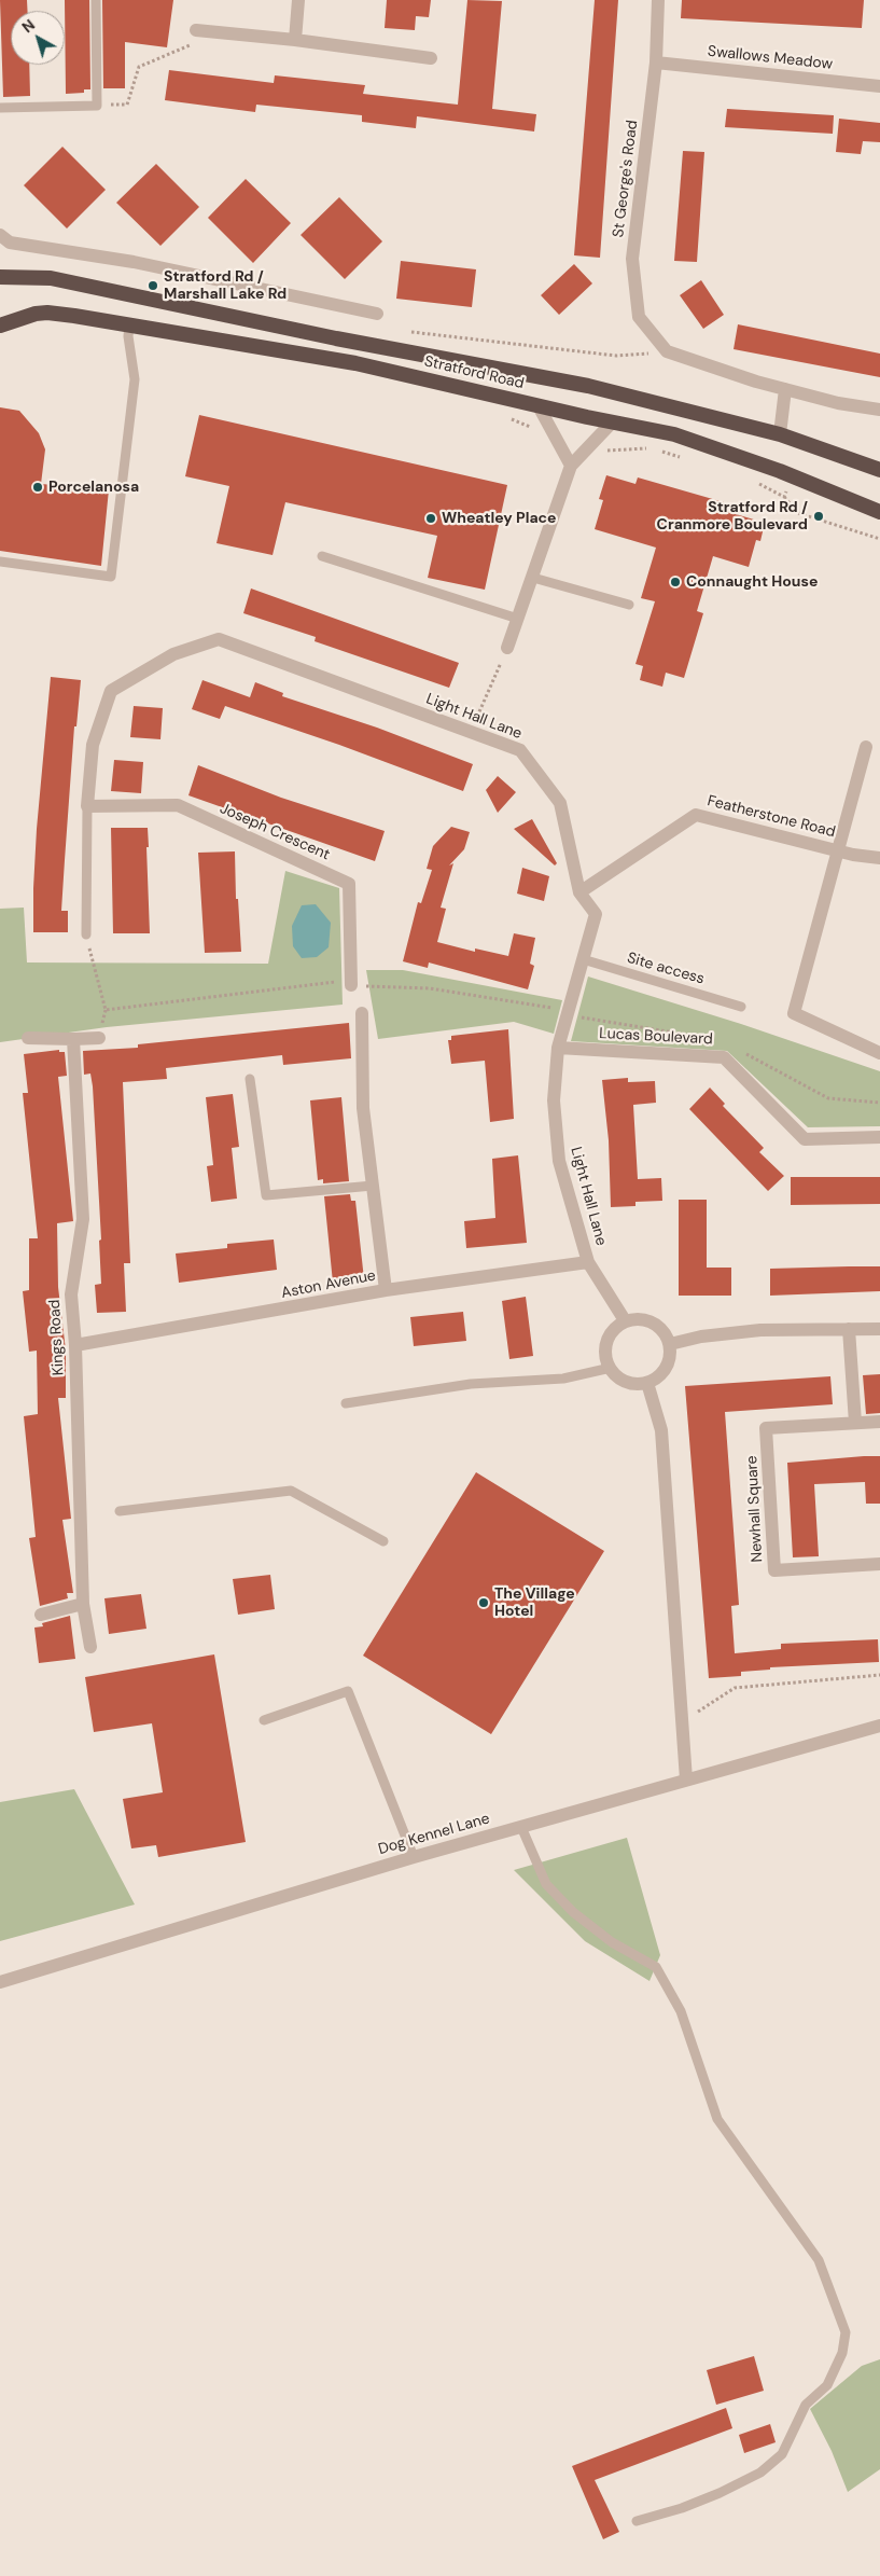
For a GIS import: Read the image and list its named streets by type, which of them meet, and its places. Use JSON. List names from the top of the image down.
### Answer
{
  "streets": {
    "highway": ["Stratford Road"],
    "street": [
      "Swallows Meadow",
      "St George's Road",
      "Light Hall Lane",
      "Featherstone Road",
      "Joseph Crescent",
      "Lucas Boulevard",
      "Aston Avenue",
      "Kings Road",
      "Newhall Square",
      "Dog Kennel Lane"
    ],
    "lane": ["Site access"]
  },
  "crossings": [
    ["Swallows Meadow", "St George's Road"],
    ["Light Hall Lane", "Featherstone Road"],
    ["Light Hall Lane", "Joseph Crescent"],
    ["Light Hall Lane", "Site access"],
    ["Light Hall Lane", "Lucas Boulevard"],
    ["Light Hall Lane", "Aston Avenue"],
    ["Aston Avenue", "Kings Road"]
  ],
  "places": [
    "Stratford Rd / Marshall Lake Rd",
    "Porcelanosa",
    "Stratford Rd / Cranmore Boulevard",
    "Wheatley Place",
    "Connaught House",
    "The Village Hotel"
  ],
  "north": "top left"
}
